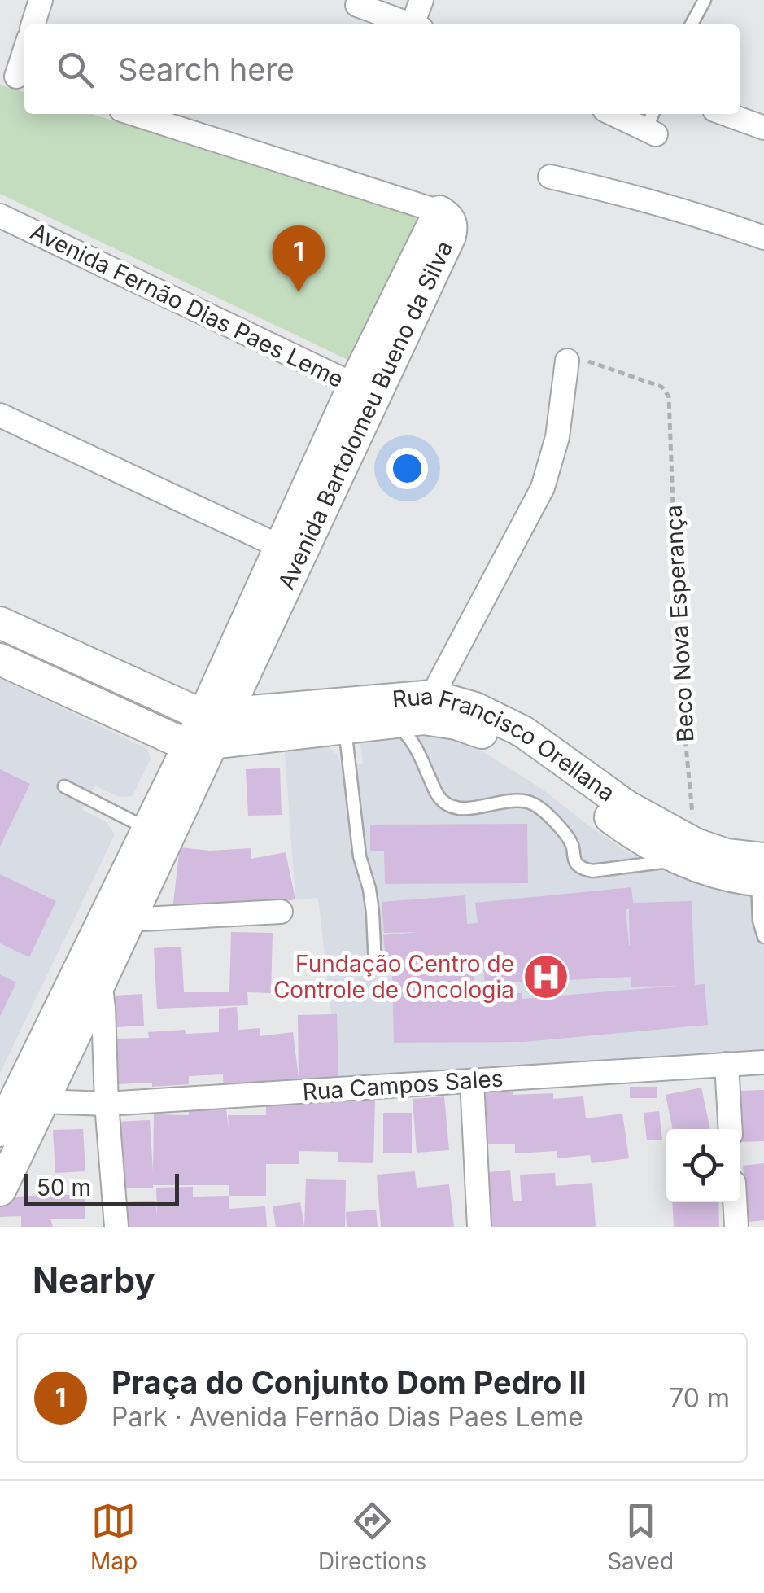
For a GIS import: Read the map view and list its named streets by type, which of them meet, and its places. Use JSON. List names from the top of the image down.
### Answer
{
  "streets": {
    "street": [
      "Avenida Fernão Dias Paes Leme",
      "Avenida Bartolomeu Bueno da Silva",
      "Rua Francisco Orellana",
      "Rua Campos Sales"
    ],
    "path": ["Beco Nova Esperança"]
  },
  "crossings": [
    ["Avenida Fernão Dias Paes Leme", "Avenida Bartolomeu Bueno da Silva"],
    ["Avenida Bartolomeu Bueno da Silva", "Rua Francisco Orellana"],
    ["Avenida Bartolomeu Bueno da Silva", "Rua Campos Sales"],
    ["Beco Nova Esperança", "Rua Francisco Orellana"]
  ],
  "places": {
    "hospital": ["Fundação Centro de Controle de Oncologia"]
  },
  "scale_bar": "50 m",
  "page": {
    "search": "Search here",
    "pins": "1",
    "scale": "50 m",
    "heading": "Nearby",
    "list": [
      {
        "mark": "1",
        "name": "Praça do Conjunto Dom Pedro II",
        "note": "Park · Avenida Fernão Dias Paes Leme",
        "value": "70 m"
      }
    ],
    "nav": ["Map", "Directions", "Saved"]
  }
}
